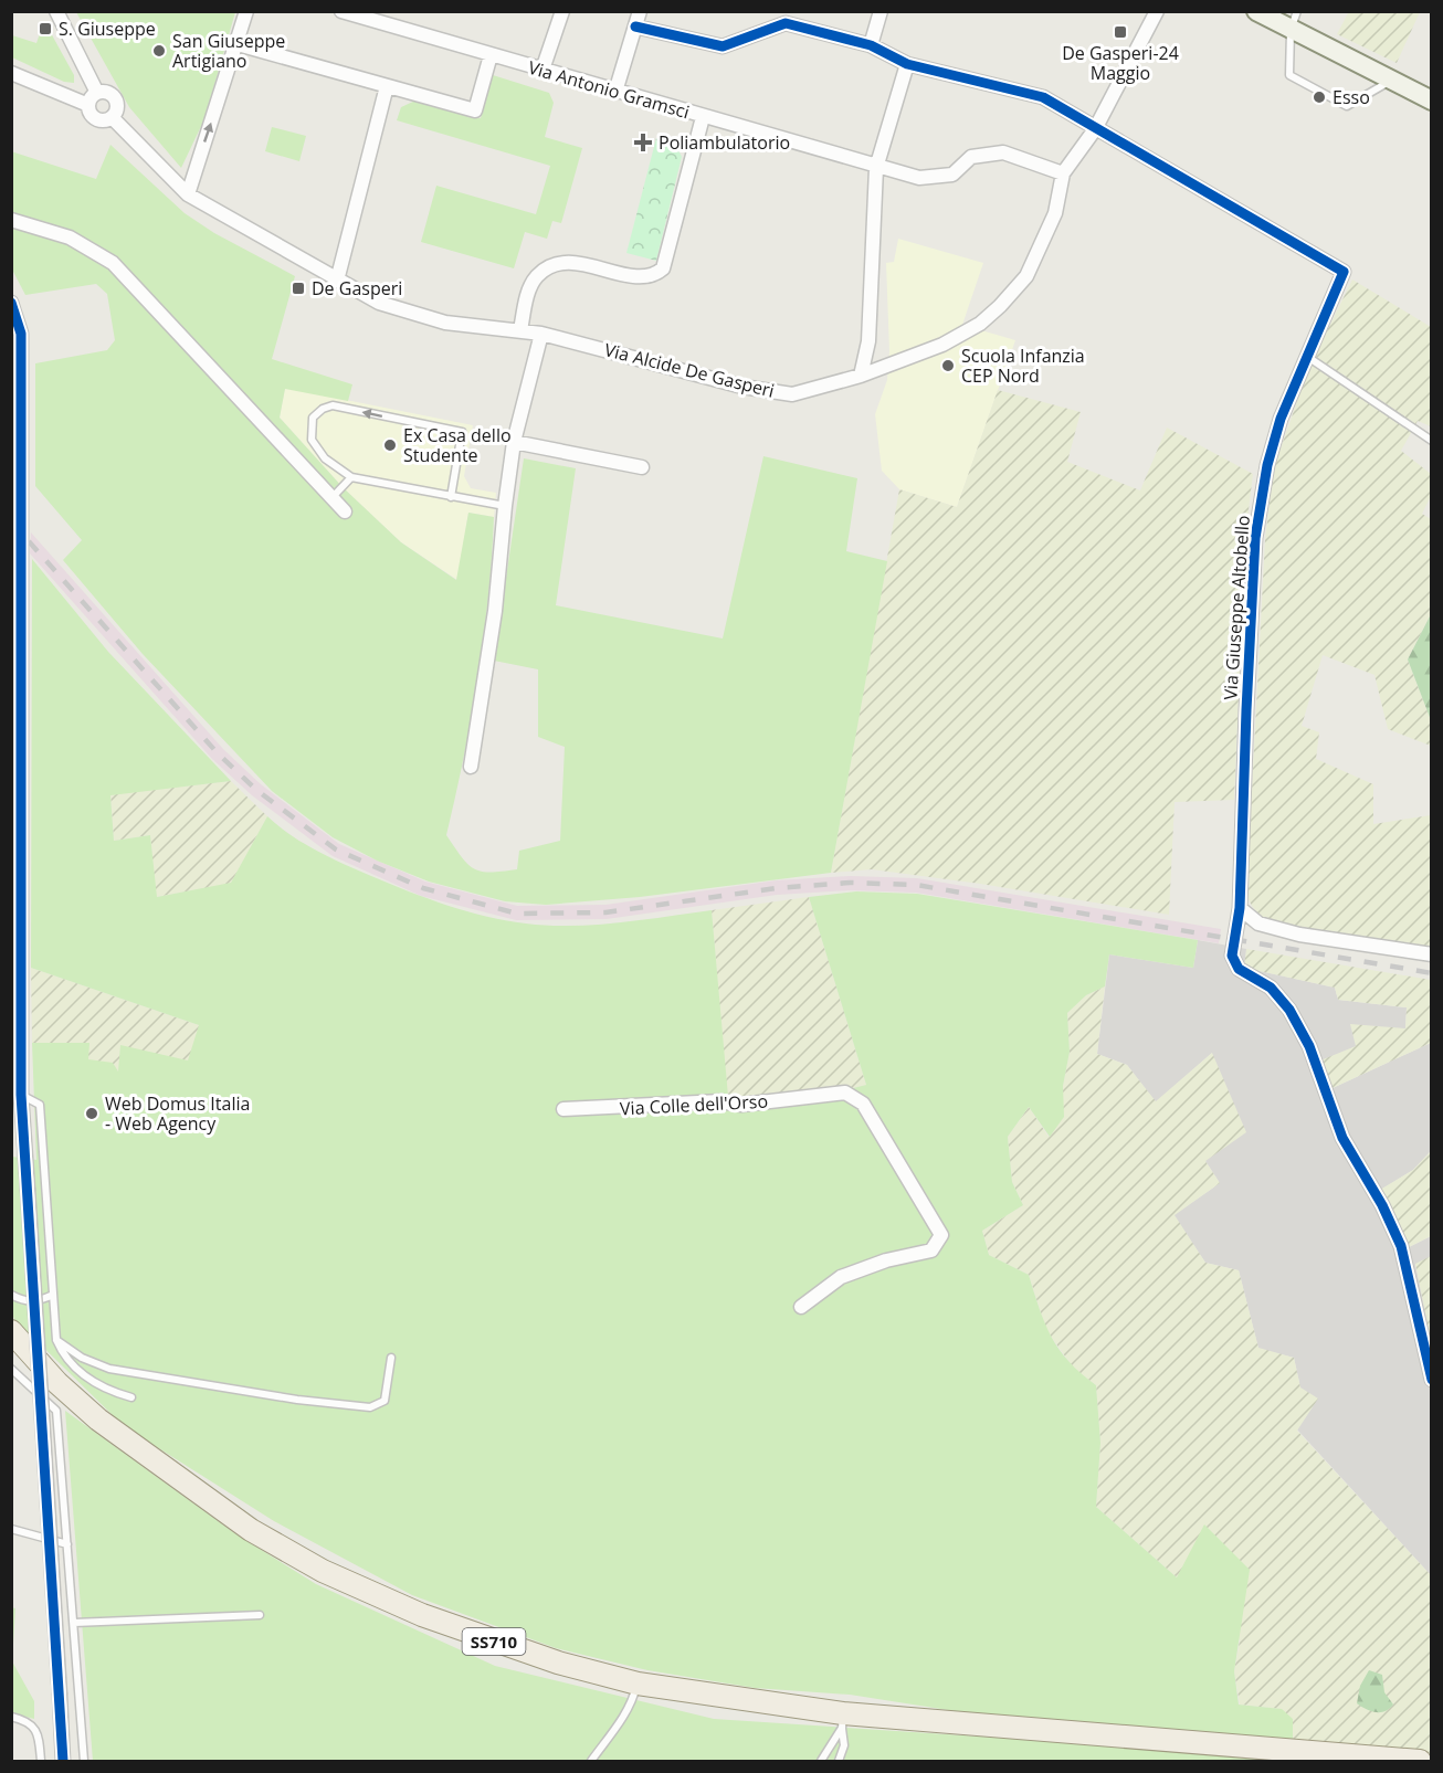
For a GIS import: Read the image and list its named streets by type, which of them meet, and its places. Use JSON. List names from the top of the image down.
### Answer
{
  "streets": {
    "main road": ["SS710"],
    "street": [
      "Via Antonio Gramsci",
      "Via Alcide De Gasperi",
      "Via Giuseppe Altobello",
      "Via Colle dell'Orso"
    ]
  },
  "crossings": [
    ["Via Antonio Gramsci", "Via Alcide De Gasperi"],
    ["Via Alcide De Gasperi", "Via Giuseppe Altobello"]
  ],
  "places": {
    "transit": ["S. Giuseppe", "De Gasperi-24 Maggio", "De Gasperi"],
    "other": [
      "San Giuseppe Artigiano",
      "Esso",
      "Scuola Infanzia CEP Nord",
      "Ex Casa dello Studente",
      "Web Domus Italia - Web Agency"
    ],
    "health": ["Poliambulatorio"]
  }
}
